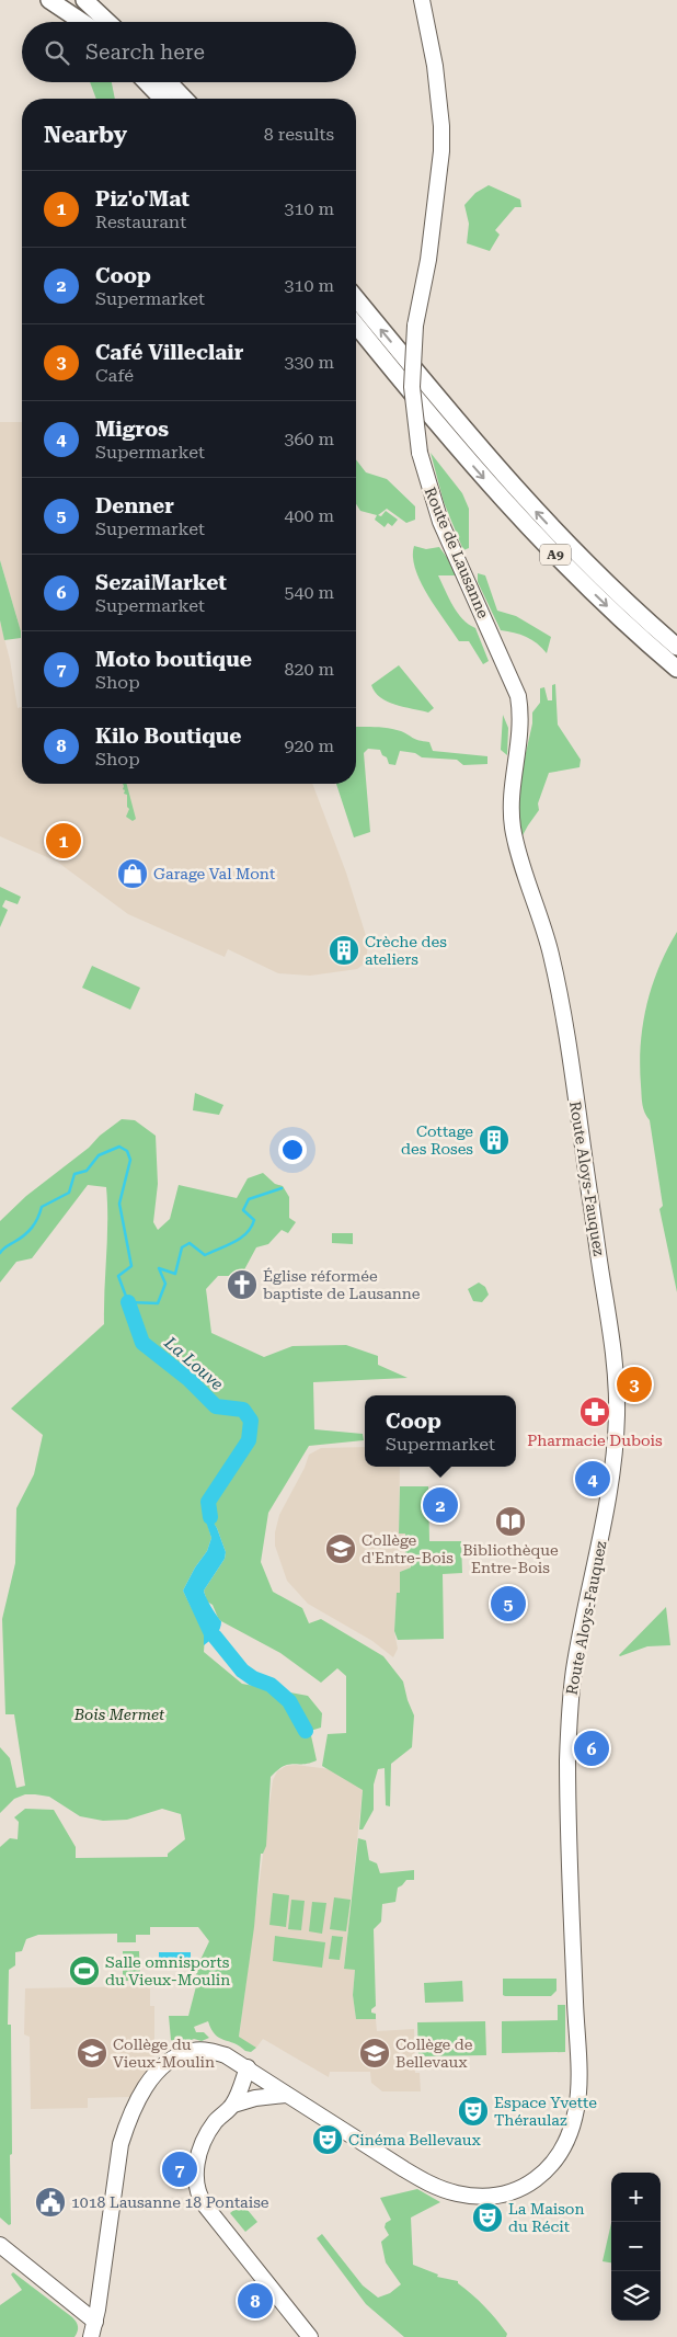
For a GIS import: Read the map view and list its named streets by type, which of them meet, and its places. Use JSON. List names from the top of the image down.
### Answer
{
  "streets": {
    "highway": ["A9"],
    "main road": ["Route de Lausanne", "Route Aloys-Fauquez"]
  },
  "crossings": [
    ["Route de Lausanne", "Route Aloys-Fauquez"]
  ],
  "water": ["La Louve"],
  "parks": ["Bois Mermet"],
  "places": {
    "shop": ["Garage Val Mont"],
    "building": ["Crèche des ateliers", "Cottage des Roses"],
    "church": ["Église réformée baptiste de Lausanne"],
    "pharmacy": ["Pharmacie Dubois"],
    "library": ["Bibliothèque Entre-Bois"],
    "school or university": ["Collège d'Entre-Bois", "Collège du Vieux-Moulin", "Collège de Bellevaux"],
    "sports": ["Salle omnisports du Vieux-Moulin"],
    "theatre": ["Espace Yvette Théraulaz", "Cinéma Bellevaux", "La Maison du Récit"],
    "public building": ["1018 Lausanne 18 Pontaise"]
  },
  "page": {
    "search": "Search here",
    "heading": ["Nearby", "8 results"],
    "list": [
      {
        "mark": "1",
        "name": "Piz'o'Mat",
        "note": "Restaurant",
        "value": "310 m"
      },
      {
        "mark": "2",
        "name": "Coop",
        "note": "Supermarket",
        "value": "310 m"
      },
      {
        "mark": "3",
        "name": "Café Villeclair",
        "note": "Café",
        "value": "330 m"
      },
      {
        "mark": "4",
        "name": "Migros",
        "note": "Supermarket",
        "value": "360 m"
      },
      {
        "mark": "5",
        "name": "Denner",
        "note": "Supermarket",
        "value": "400 m"
      },
      {
        "mark": "6",
        "name": "SezaiMarket",
        "note": "Supermarket",
        "value": "540 m"
      },
      {
        "mark": "7",
        "name": "Moto boutique",
        "note": "Shop",
        "value": "820 m"
      },
      {
        "mark": "8",
        "name": "Kilo Boutique",
        "note": "Shop",
        "value": "920 m"
      }
    ],
    "pins": [
      "1",
      "3",
      "4",
      "2",
      "5",
      "6",
      "7",
      "8"
    ],
    "popup": ["Coop", "Supermarket"],
    "map_buttons": ["+", "−"]
  }
}
